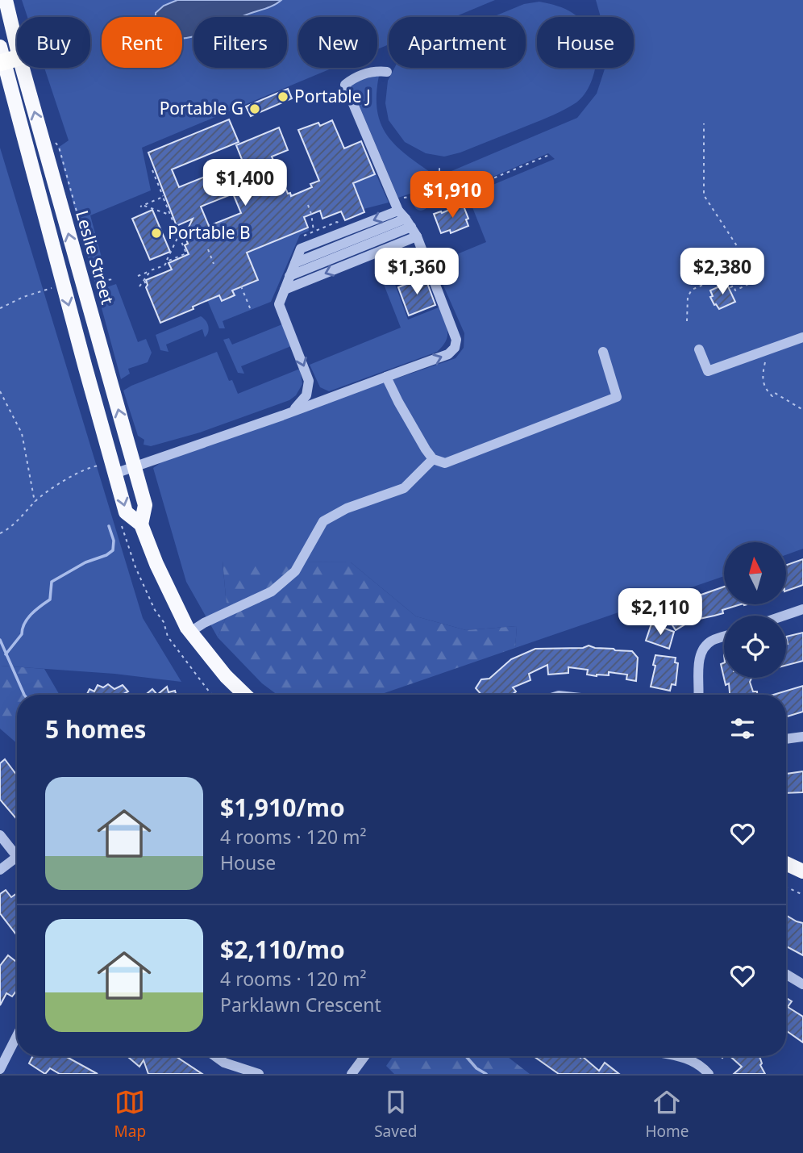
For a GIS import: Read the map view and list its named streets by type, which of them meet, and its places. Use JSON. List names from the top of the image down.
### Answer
{
  "streets": {
    "main road": ["Leslie Street"]
  },
  "places": ["Portable J", "Portable G", "Portable B"],
  "north": "top",
  "page": {
    "chip": [
      "Buy",
      "Rent",
      "Filters",
      "New",
      "Apartment",
      "House"
    ],
    "price": [
      "$1,400",
      "$1,910",
      "$1,360",
      "$2,380",
      "$2,110"
    ],
    "heading": "5 homes",
    "list": [
      {
        "name": "$1,910/mo",
        "note": "4 rooms · 120 m² · House"
      },
      {
        "name": "$2,110/mo",
        "note": "4 rooms · 120 m² · Parklawn Crescent"
      }
    ],
    "tabs": ["Map", "Saved", "Home"]
  }
}
